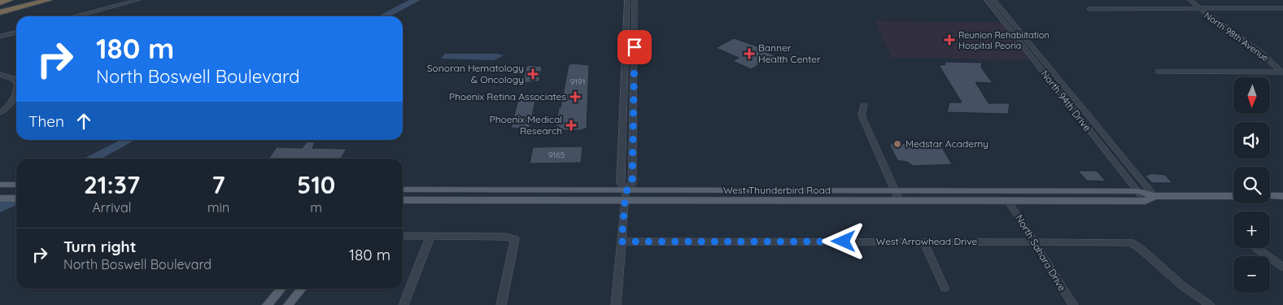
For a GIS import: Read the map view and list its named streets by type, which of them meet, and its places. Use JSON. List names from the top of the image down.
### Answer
{
  "streets": {
    "main road": ["West Thunderbird Road"],
    "street": [
      "North 98th Avenue",
      "North 94th Drive",
      "West Arrowhead Drive",
      "North Sahara Drive"
    ]
  },
  "crossings": [
    ["North 94th Drive", "West Thunderbird Road"],
    ["West Thunderbird Road", "North Sahara Drive"],
    ["West Arrowhead Drive", "North Sahara Drive"]
  ],
  "places": {
    "health": [
      "Reunion Rehabiitation Hospital Peoria",
      "Banner Health Center",
      "Sonoran Hematology & Oncology",
      "Phoenix Retina Associates",
      "Phoenix Medical Research"
    ],
    "other": ["Medstar Academy"]
  },
  "house_numbers": ["9191", "9165"],
  "north": "bottom",
  "page": {
    "turn": ["180 m", "North Boswell Boulevard"],
    "map_buttons": ["+", "−"],
    "then": "Then",
    "eta": [
      "21:37",
      "Arrival",
      "7",
      "min",
      "510",
      "m"
    ],
    "list": [
      {
        "name": "Turn right",
        "note": "North Boswell Boulevard",
        "value": "180 m"
      }
    ]
  }
}
